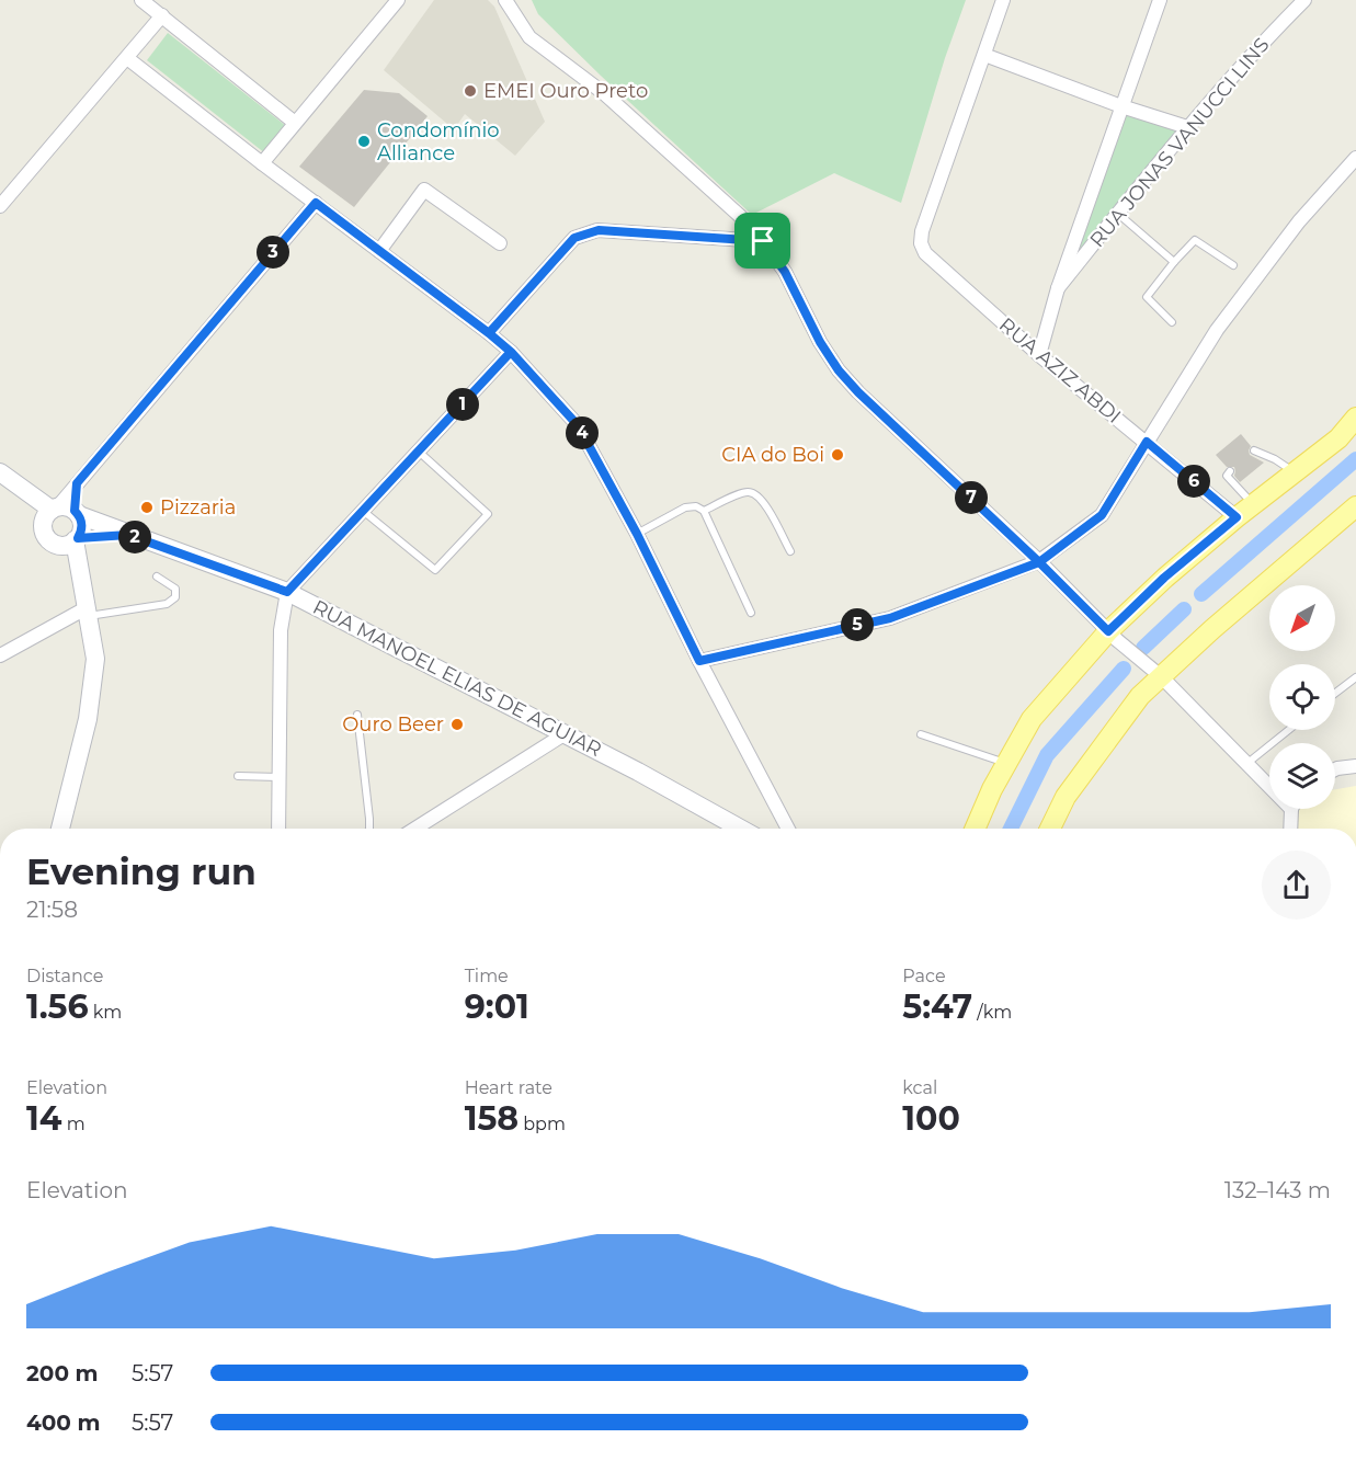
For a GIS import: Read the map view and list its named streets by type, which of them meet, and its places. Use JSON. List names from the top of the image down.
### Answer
{
  "streets": {
    "main road": ["RUA MANOEL ELIAS DE AGUIAR"],
    "street": ["RUA JONAS VANUCCI LINS", "RUA AZIZ ABDI"]
  },
  "places": [
    "EMEI Ouro Preto",
    "Condomínio Alliance",
    "CIA do Boi",
    "Pizzaria",
    "Ouro Beer"
  ],
  "north": "bottom left",
  "page": {
    "pins": [
      "3",
      "1",
      "4",
      "6",
      "7",
      "2",
      "5"
    ],
    "heading": ["Evening run", "21:58"],
    "stats": [
      ["Distance", "1.56 km"],
      ["Time", "9:01"],
      ["Pace", "5:47 /km"],
      ["Elevation", "14 m"],
      ["Heart rate", "158 bpm"],
      ["kcal", "100"]
    ],
    "chart": ["Elevation", "132–143 m"],
    "list": [
      {
        "name": "200 m",
        "note": "5:57"
      },
      {
        "name": "400 m",
        "note": "5:57"
      }
    ]
  }
}
